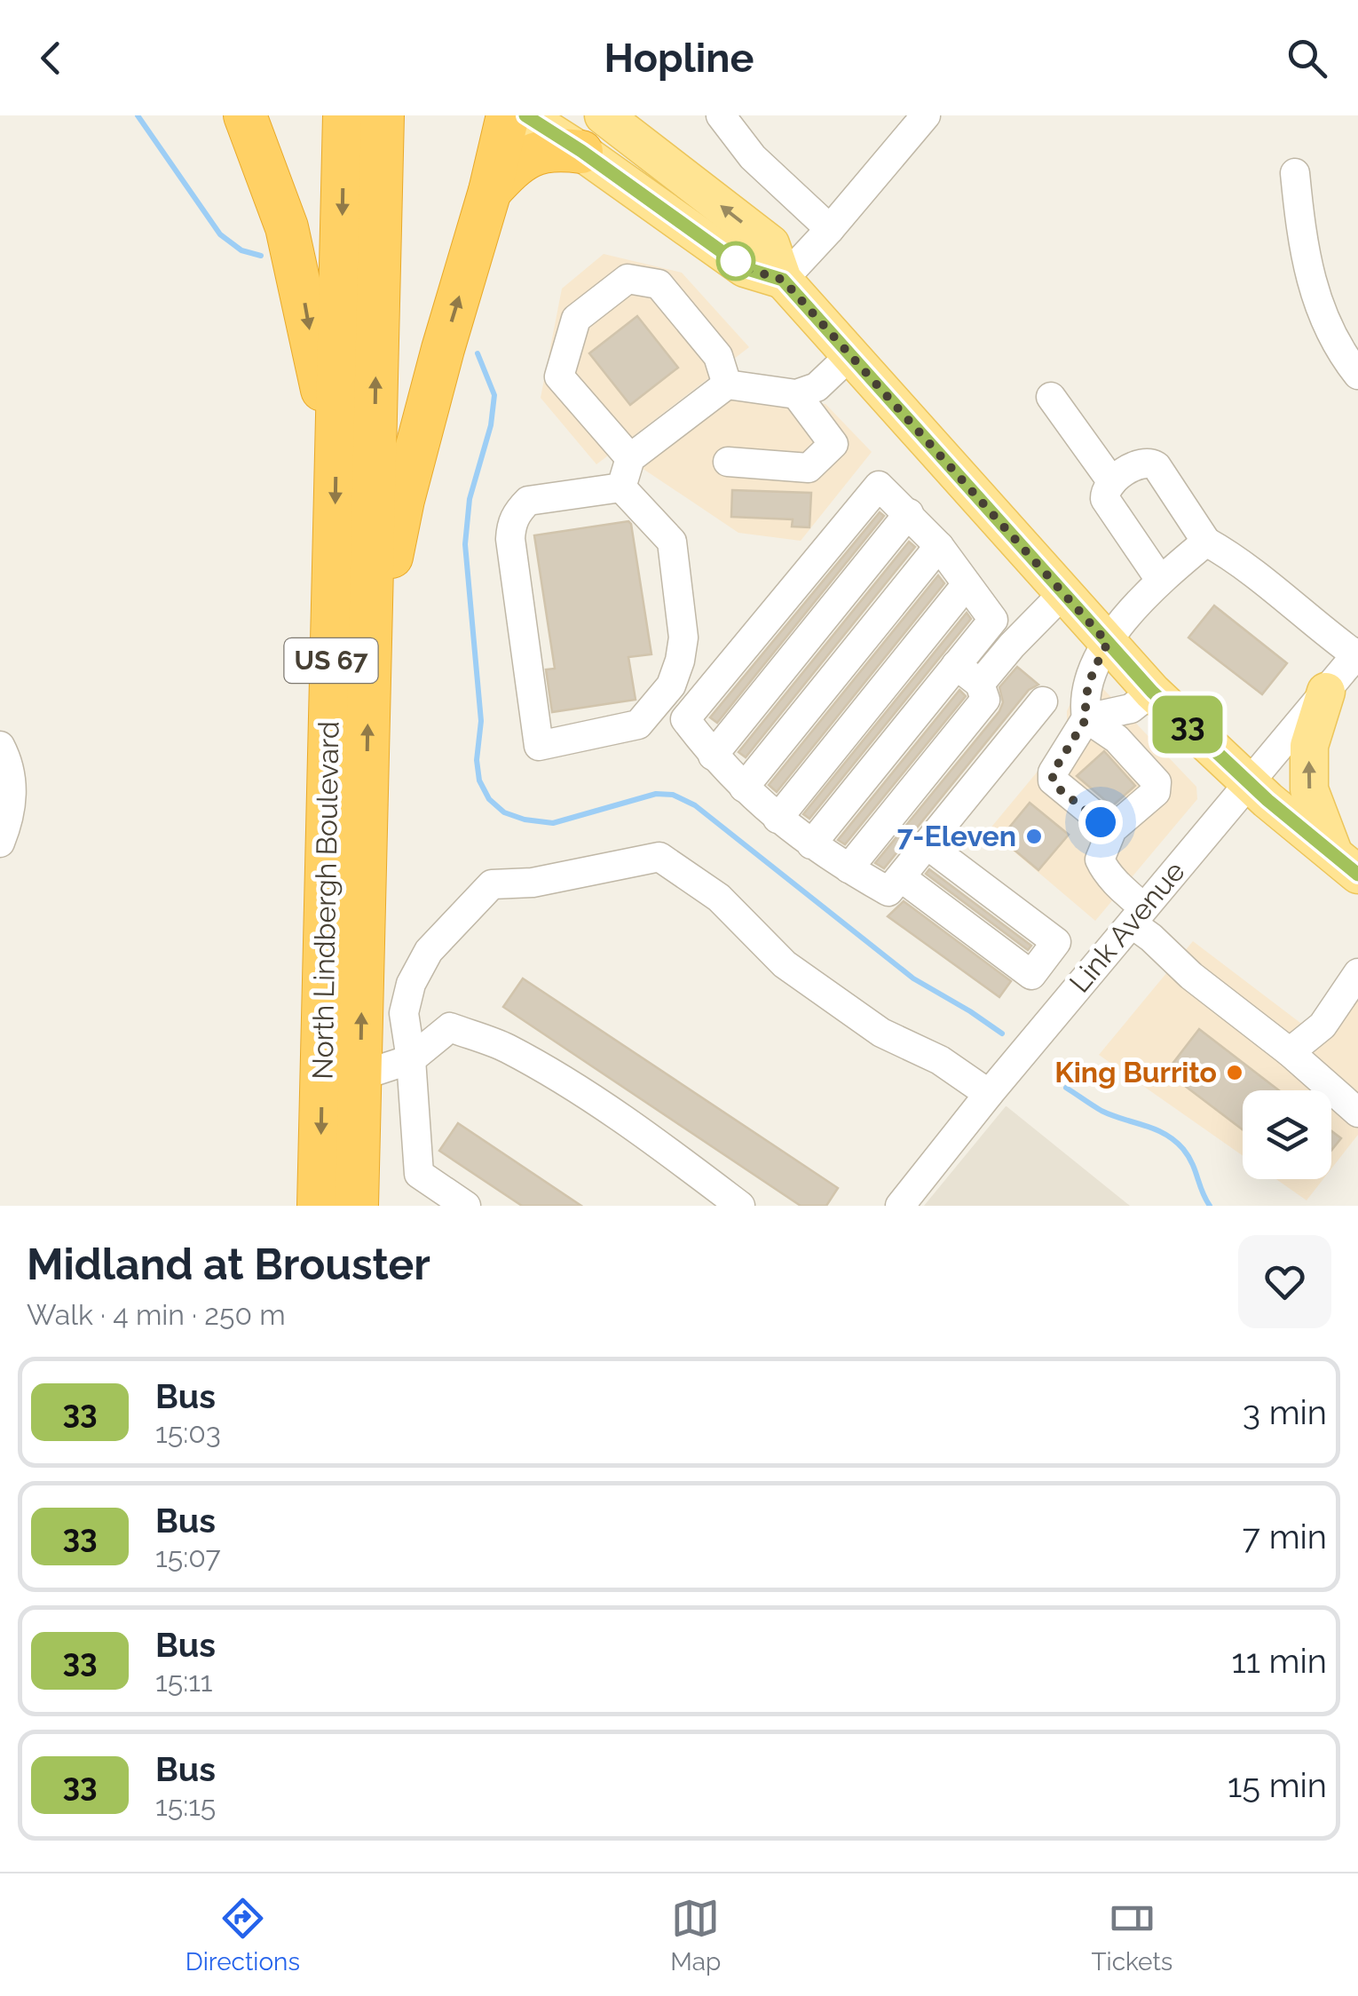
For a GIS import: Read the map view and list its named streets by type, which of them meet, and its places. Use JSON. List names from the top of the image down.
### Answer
{
  "streets": {
    "highway": ["US 67", "North Lindbergh Boulevard"],
    "street": ["Link Avenue"]
  },
  "places": ["7-Eleven", "King Burrito"],
  "lines": ["bus line 33"],
  "page": {
    "header": "Hopline",
    "on_map": "33",
    "heading": ["Midland at Brouster", "Walk · 4 min · 250 m"],
    "list": [
      {
        "mark": "33",
        "name": "Bus",
        "note": "15:03",
        "value": "3 min"
      },
      {
        "mark": "33",
        "name": "Bus",
        "note": "15:07",
        "value": "7 min"
      },
      {
        "mark": "33",
        "name": "Bus",
        "note": "15:11",
        "value": "11 min"
      },
      {
        "mark": "33",
        "name": "Bus",
        "note": "15:15",
        "value": "15 min"
      }
    ],
    "tabs": ["Directions", "Map", "Tickets"]
  }
}
